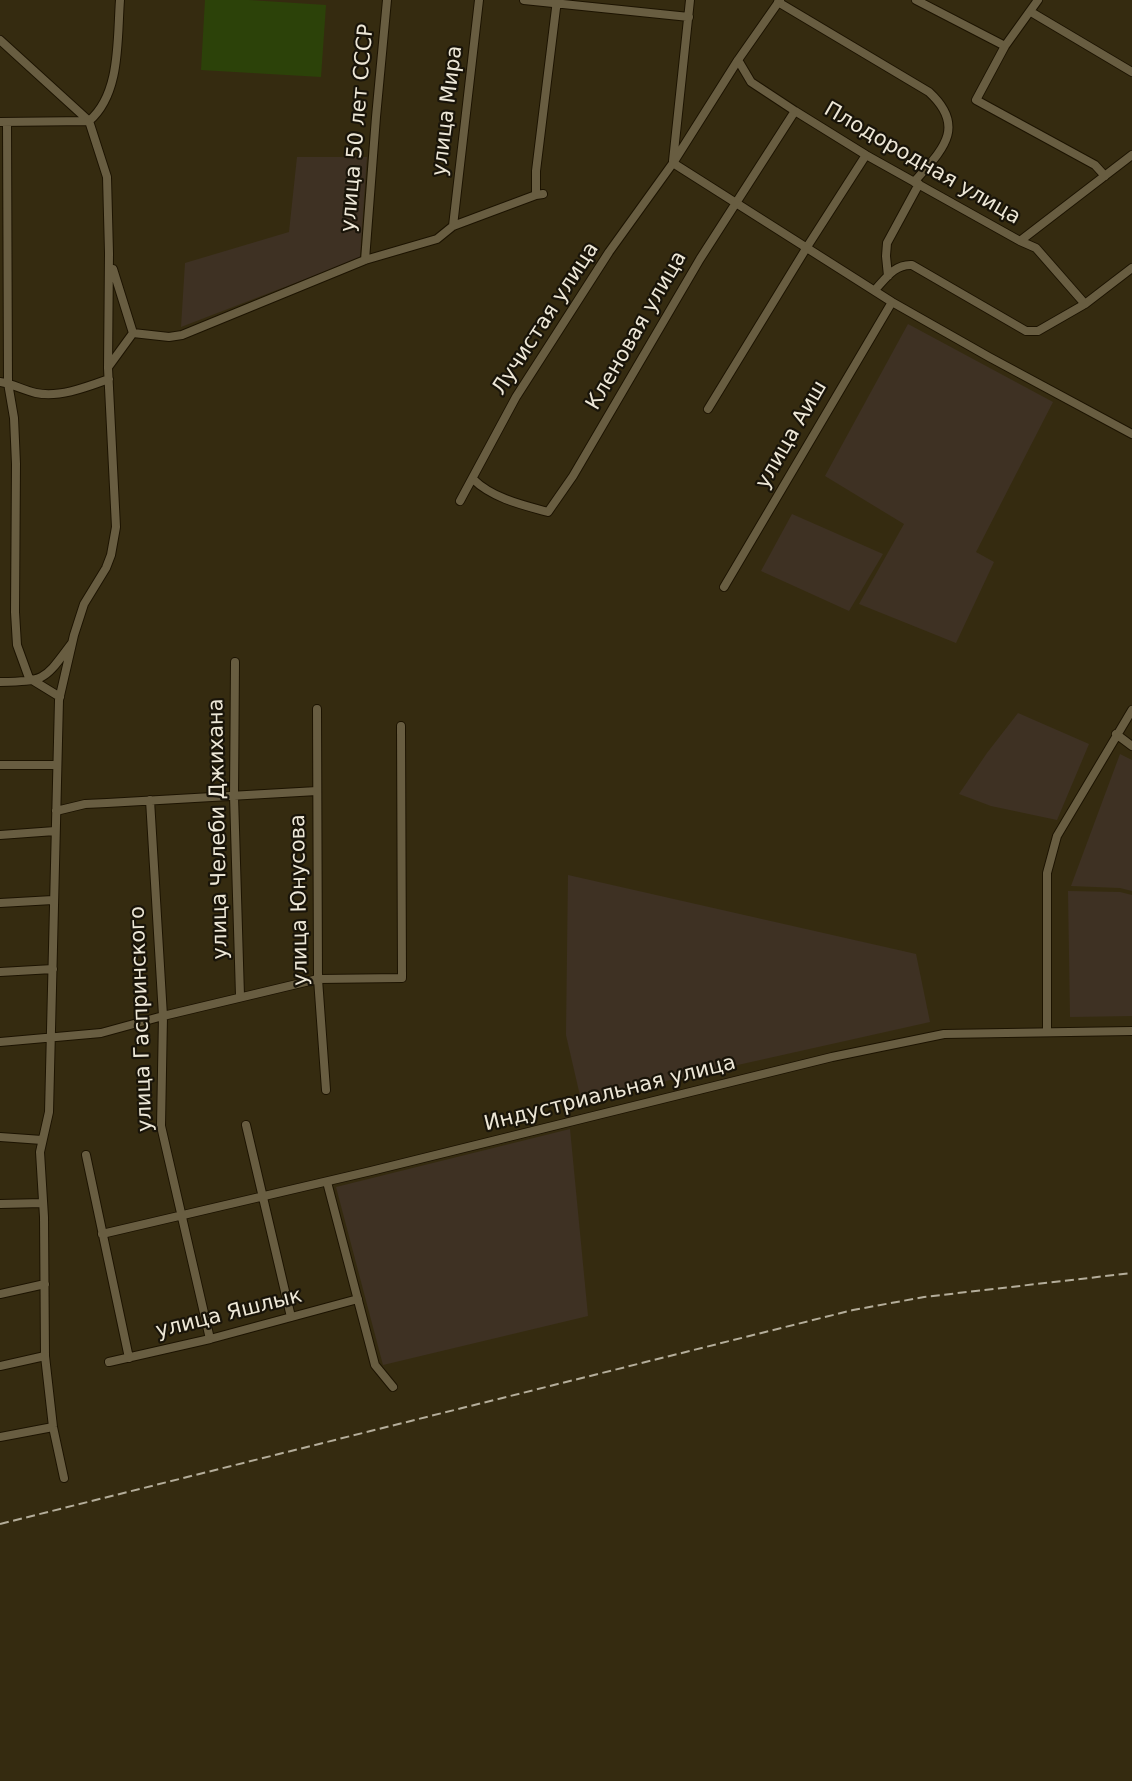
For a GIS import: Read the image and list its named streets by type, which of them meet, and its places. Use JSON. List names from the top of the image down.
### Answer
{
  "streets": {
    "street": [
      "улица Мира",
      "улица 50 лет СССР",
      "Плодородная улица",
      "Лучистая улица",
      "Кленовая улица",
      "улица Аиш",
      "улица Челеби Джихана",
      "улица Юнусова",
      "улица Гаспринского",
      "Индустриальная улица",
      "улица Яшлык"
    ]
  },
  "crossings": [
    ["Плодородная улица", "Лучистая улица"],
    ["Плодородная улица", "Кленовая улица"],
    ["Лучистая улица", "Кленовая улица"],
    ["улица Гаспринского", "Индустриальная улица"],
    ["улица Гаспринского", "улица Яшлык"]
  ]
}
